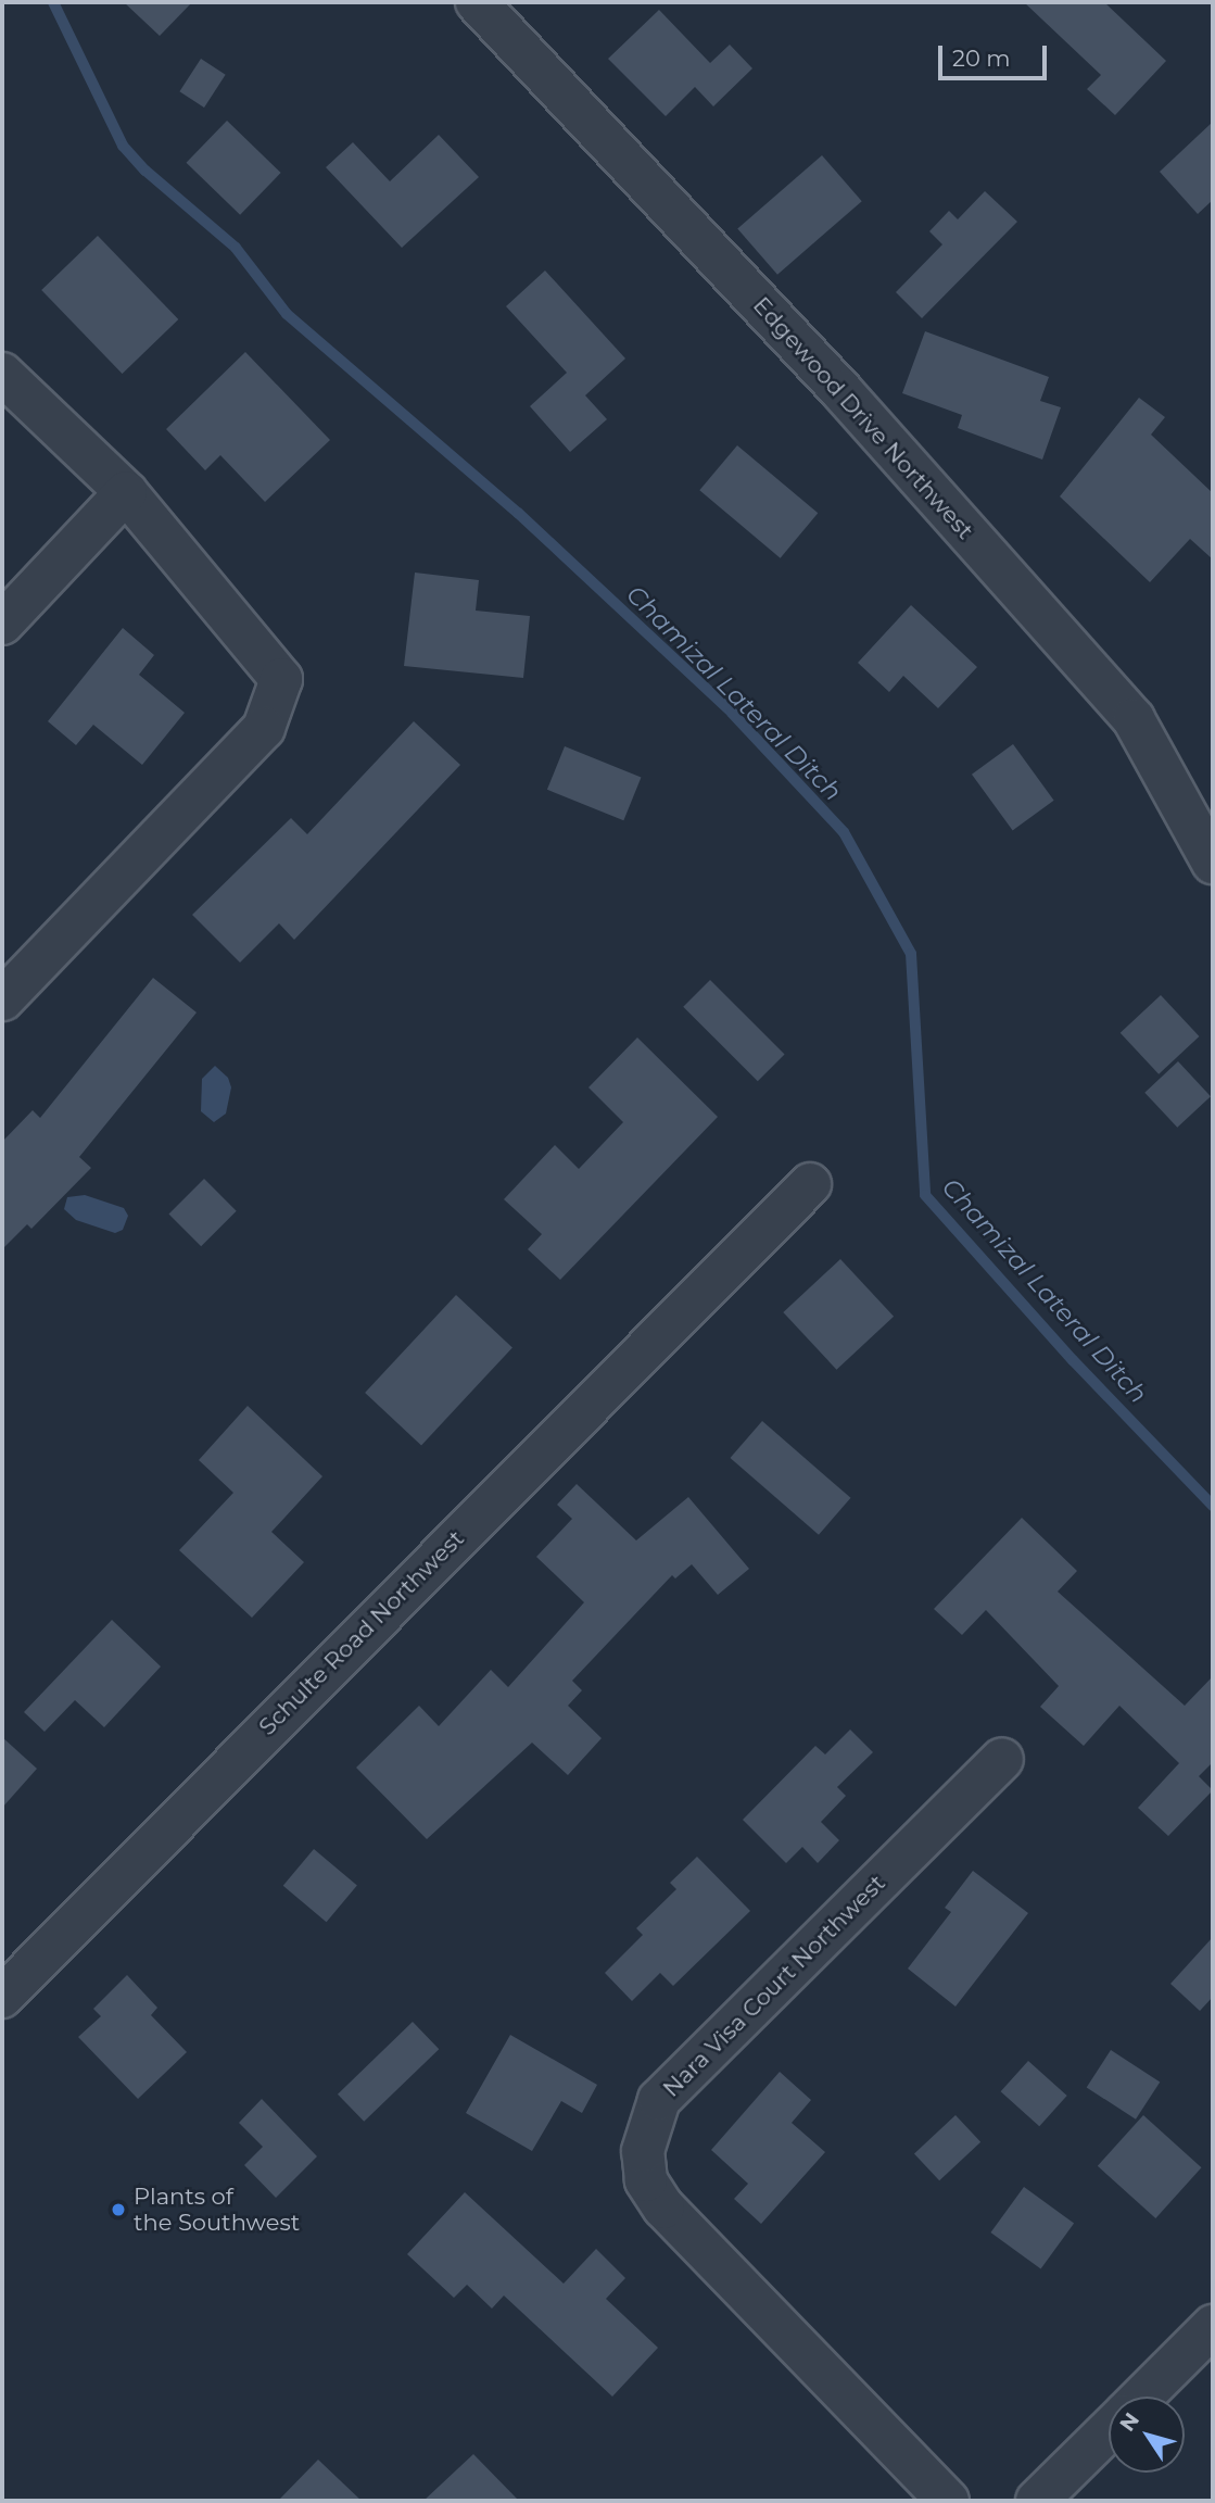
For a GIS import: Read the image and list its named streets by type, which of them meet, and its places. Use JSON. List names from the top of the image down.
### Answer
{
  "streets": {
    "street": ["Edgewood Drive Northwest", "Schulte Road Northwest", "Nara Visa Court Northwest"]
  },
  "water": ["Chamizal Lateral Ditch"],
  "places": ["Plants of the Southwest"],
  "scale_bar": "20 m",
  "north": "top left"
}
